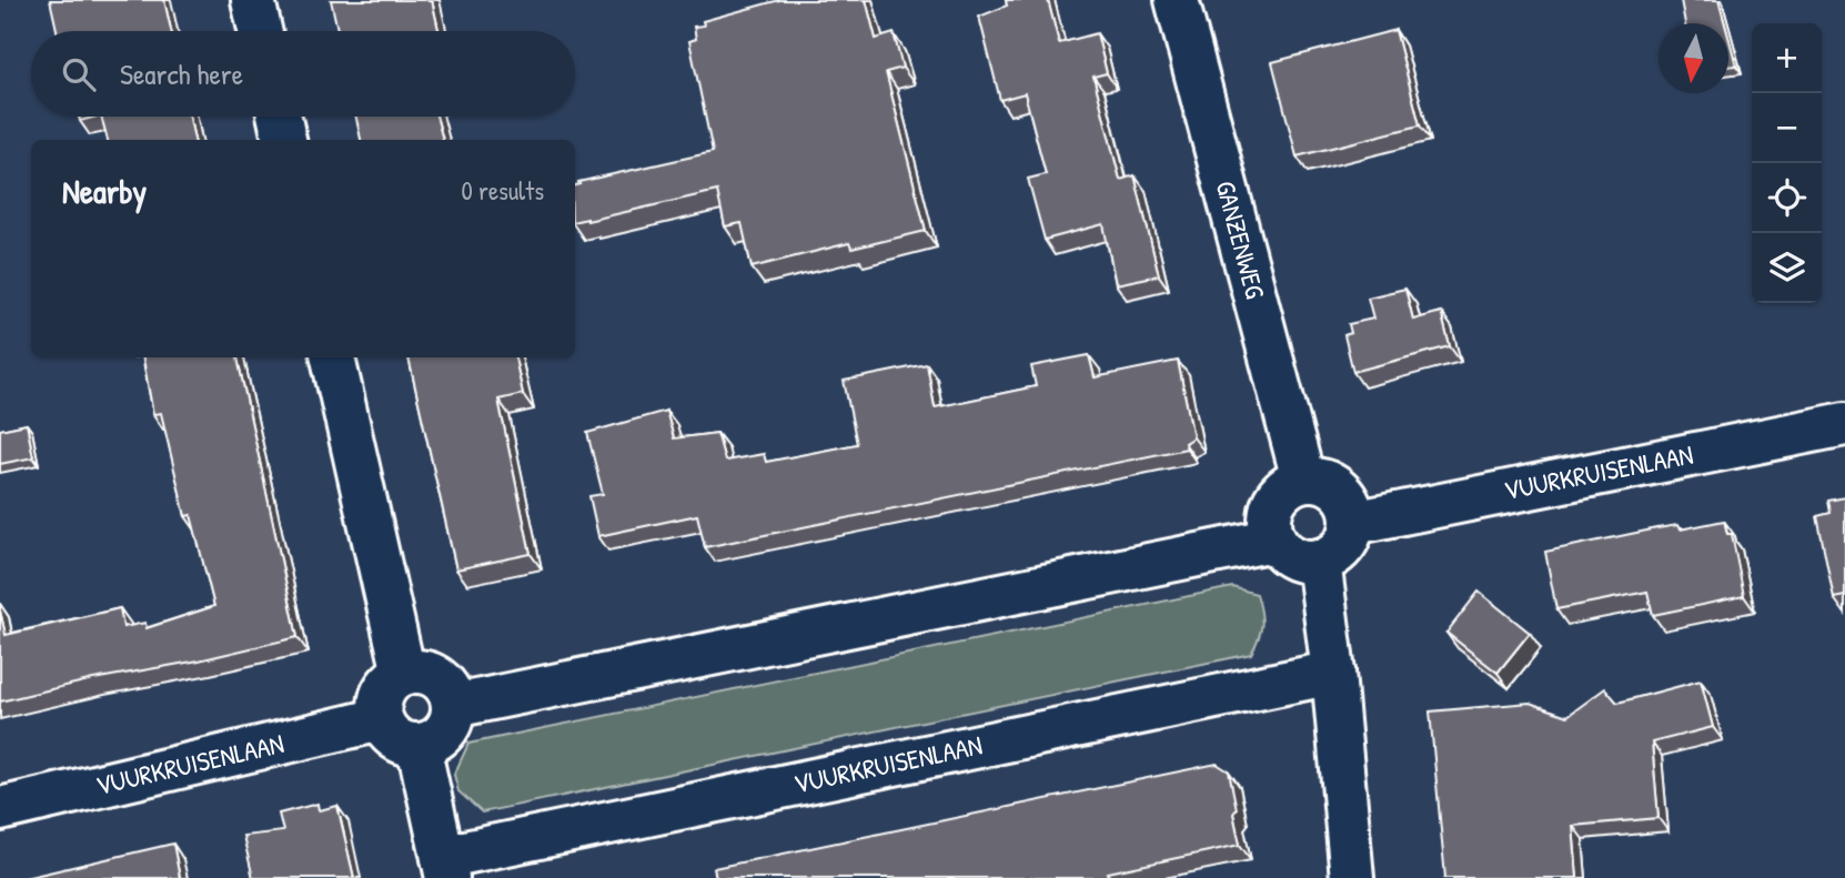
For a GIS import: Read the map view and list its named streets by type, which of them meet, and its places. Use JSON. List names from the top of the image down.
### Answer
{
  "streets": {
    "street": ["GANZENWEG", "VUURKRUISENLAAN"]
  },
  "crossings": [
    ["GANZENWEG", "VUURKRUISENLAAN"]
  ],
  "north": "bottom",
  "page": {
    "map_buttons": ["+", "−"],
    "search": "Search here",
    "heading": ["Nearby", "0 results"]
  }
}
